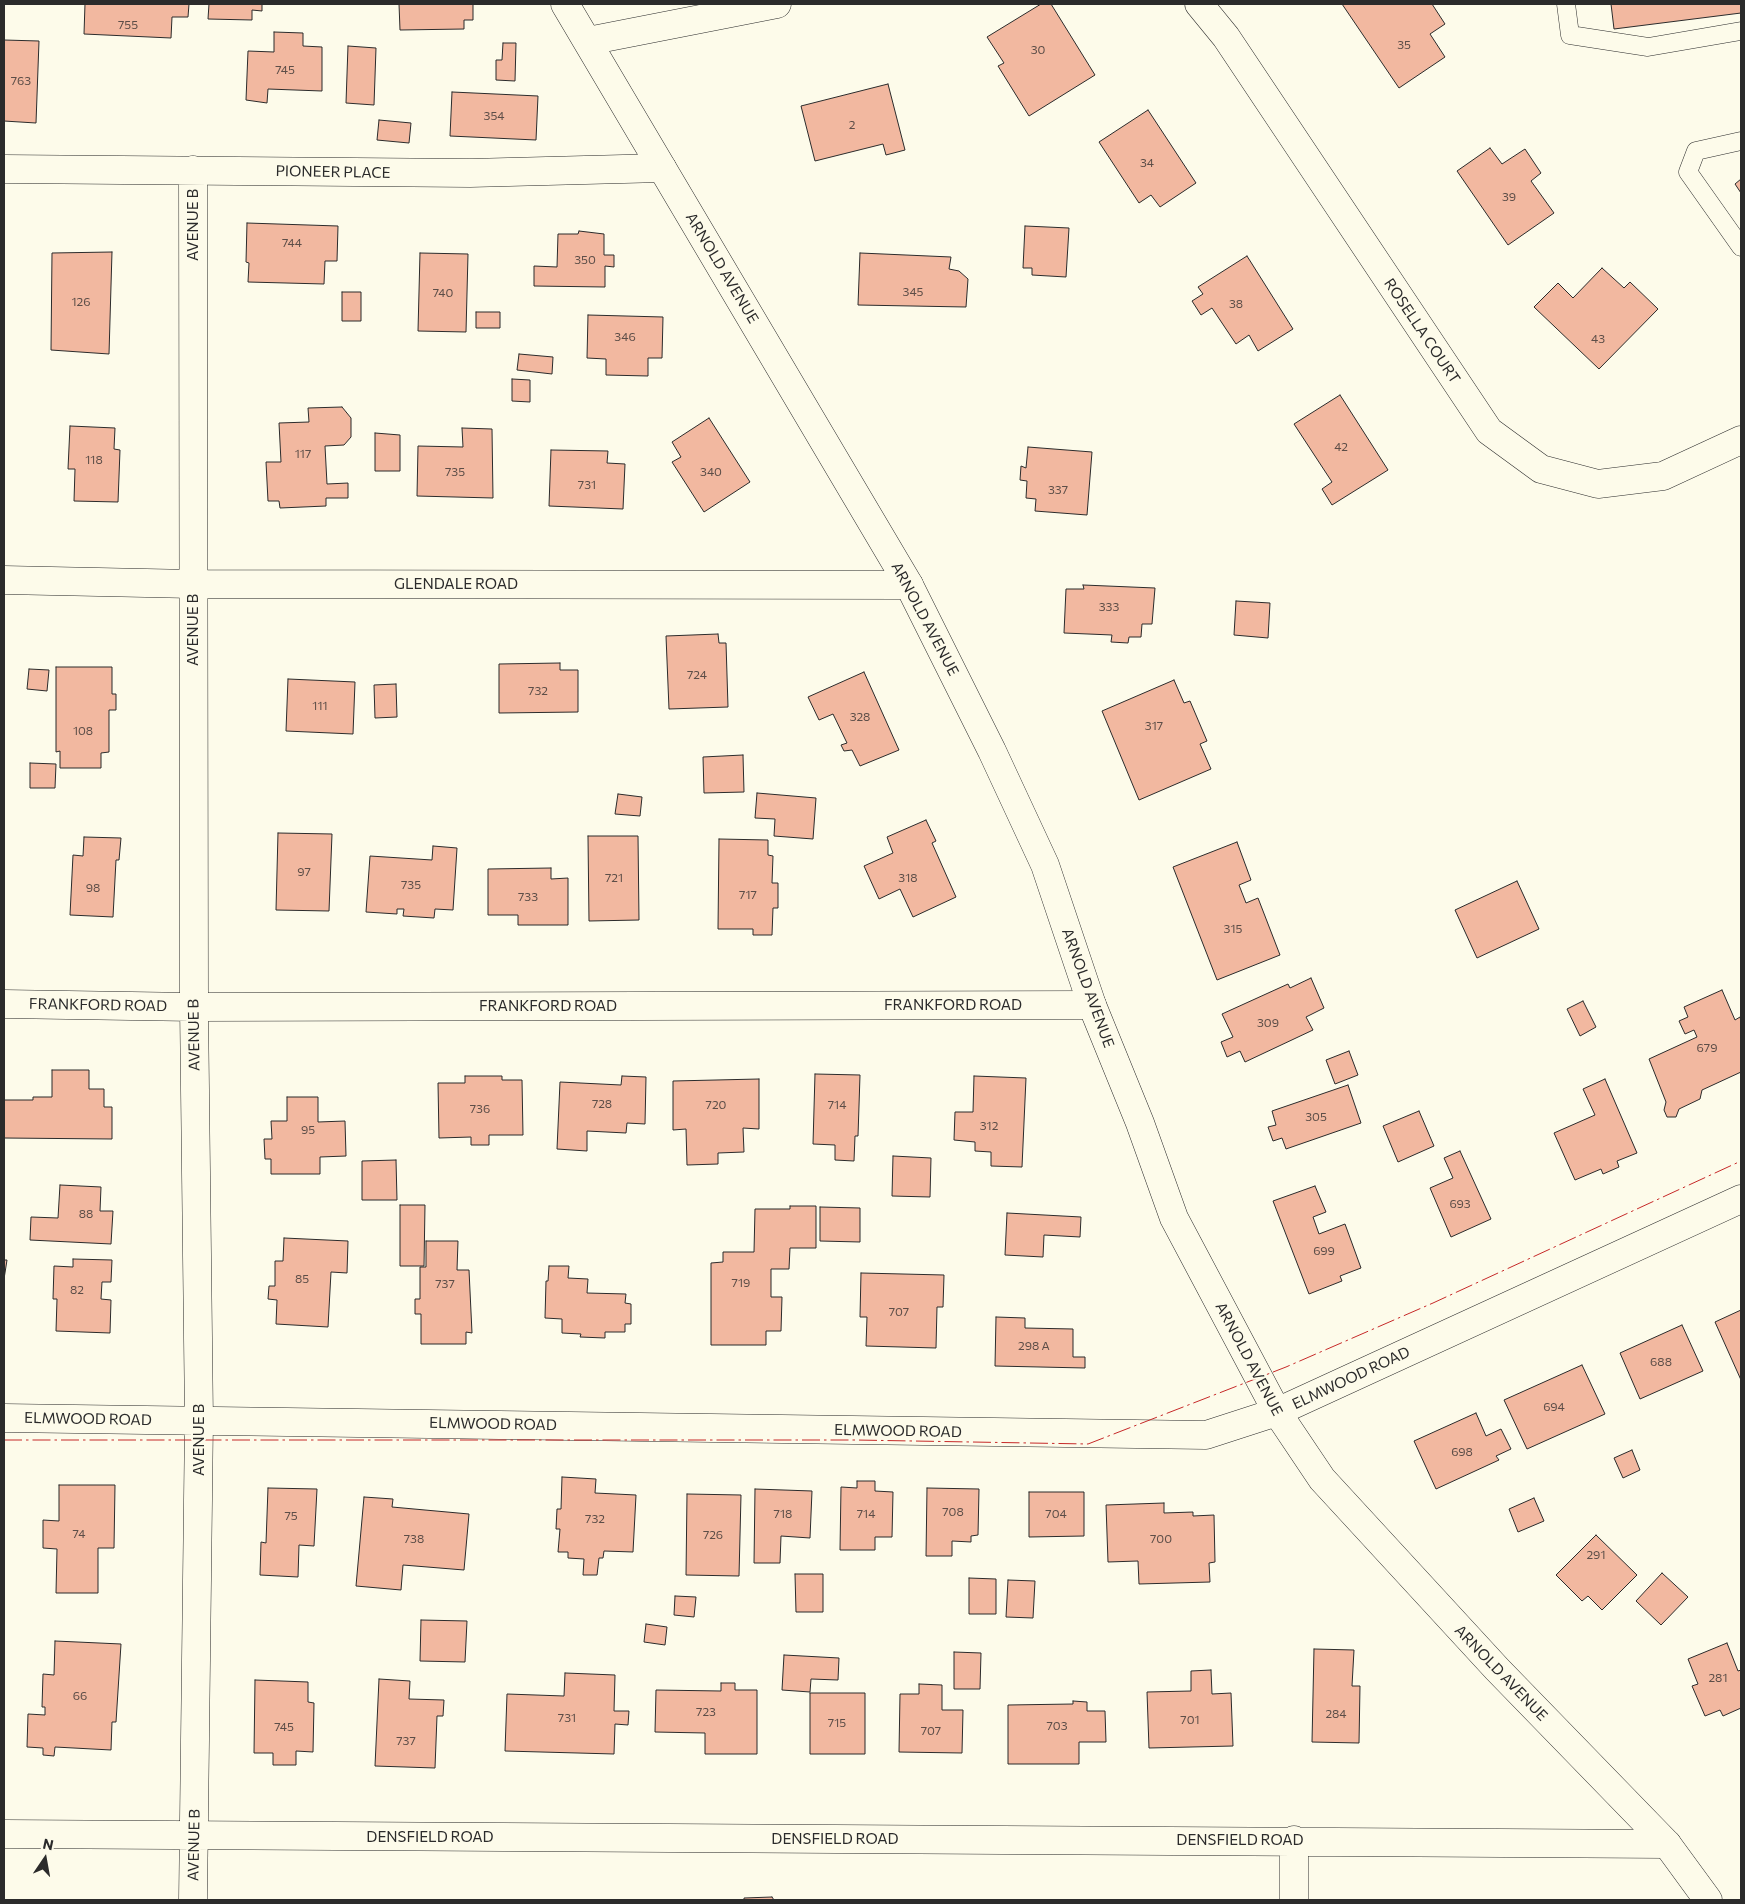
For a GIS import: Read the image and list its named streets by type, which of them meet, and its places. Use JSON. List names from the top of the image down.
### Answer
{
  "streets": {
    "street": [
      "PIONEER PLACE",
      "AVENUE B",
      "ARNOLD AVENUE",
      "ROSELLA COURT",
      "GLENDALE ROAD",
      "FRANKFORD ROAD",
      "ELMWOOD ROAD",
      "DENSFIELD ROAD"
    ]
  },
  "crossings": [
    ["PIONEER PLACE", "AVENUE B"],
    ["PIONEER PLACE", "ARNOLD AVENUE"],
    ["AVENUE B", "GLENDALE ROAD"],
    ["AVENUE B", "FRANKFORD ROAD"],
    ["AVENUE B", "ELMWOOD ROAD"],
    ["AVENUE B", "DENSFIELD ROAD"],
    ["ARNOLD AVENUE", "GLENDALE ROAD"],
    ["ARNOLD AVENUE", "FRANKFORD ROAD"],
    ["ARNOLD AVENUE", "ELMWOOD ROAD"],
    ["ARNOLD AVENUE", "DENSFIELD ROAD"]
  ],
  "house_numbers": [
    "755",
    "35",
    "30",
    "745",
    "763",
    "354",
    "2",
    "34",
    "39",
    "744",
    "350",
    "345",
    "740",
    "126",
    "38",
    "346",
    "43",
    "42",
    "117",
    "118",
    "735",
    "340",
    "731",
    "337",
    "333",
    "724",
    "732",
    "111",
    "328",
    "317",
    "108",
    "97",
    "721",
    "318",
    "735",
    "98",
    "717",
    "733",
    "315",
    "309",
    "679",
    "728",
    "720",
    "714",
    "736",
    "305",
    "312",
    "95",
    "693",
    "88",
    "699",
    "85",
    "719",
    "737",
    "82",
    "707",
    "298 A",
    "688",
    "694",
    "698",
    "708",
    "718",
    "714",
    "704",
    "75",
    "732",
    "74",
    "726",
    "738",
    "700",
    "291",
    "281",
    "66",
    "723",
    "284",
    "731",
    "701",
    "715",
    "703",
    "745",
    "707",
    "737"
  ],
  "north": "top"
}
